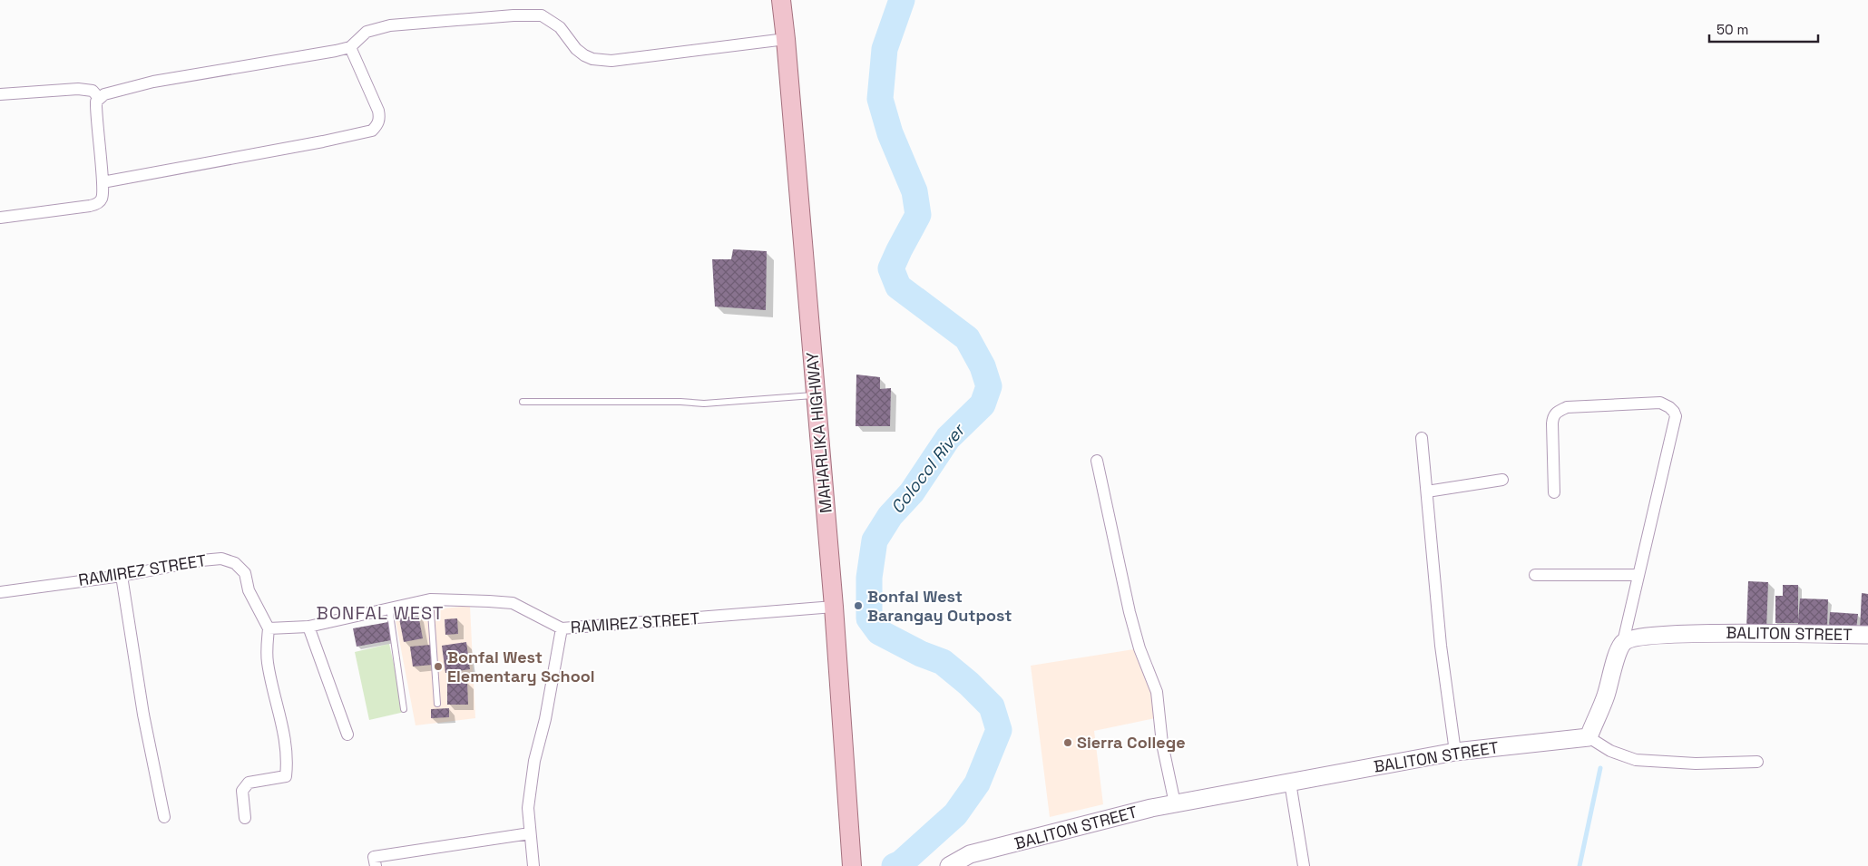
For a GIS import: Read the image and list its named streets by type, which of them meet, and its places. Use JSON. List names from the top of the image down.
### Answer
{
  "streets": {
    "main road": ["MAHARLIKA HIGHWAY"],
    "street": ["RAMIREZ STREET", "BALITON STREET"]
  },
  "crossings": [
    ["MAHARLIKA HIGHWAY", "RAMIREZ STREET"]
  ],
  "districts": ["BONFAL WEST"],
  "water": ["Colocol River"],
  "places": ["Bonfal West Barangay Outpost", "Bonfal West Elementary School", "Sierra College"],
  "scale_bar": "50 m"
}
